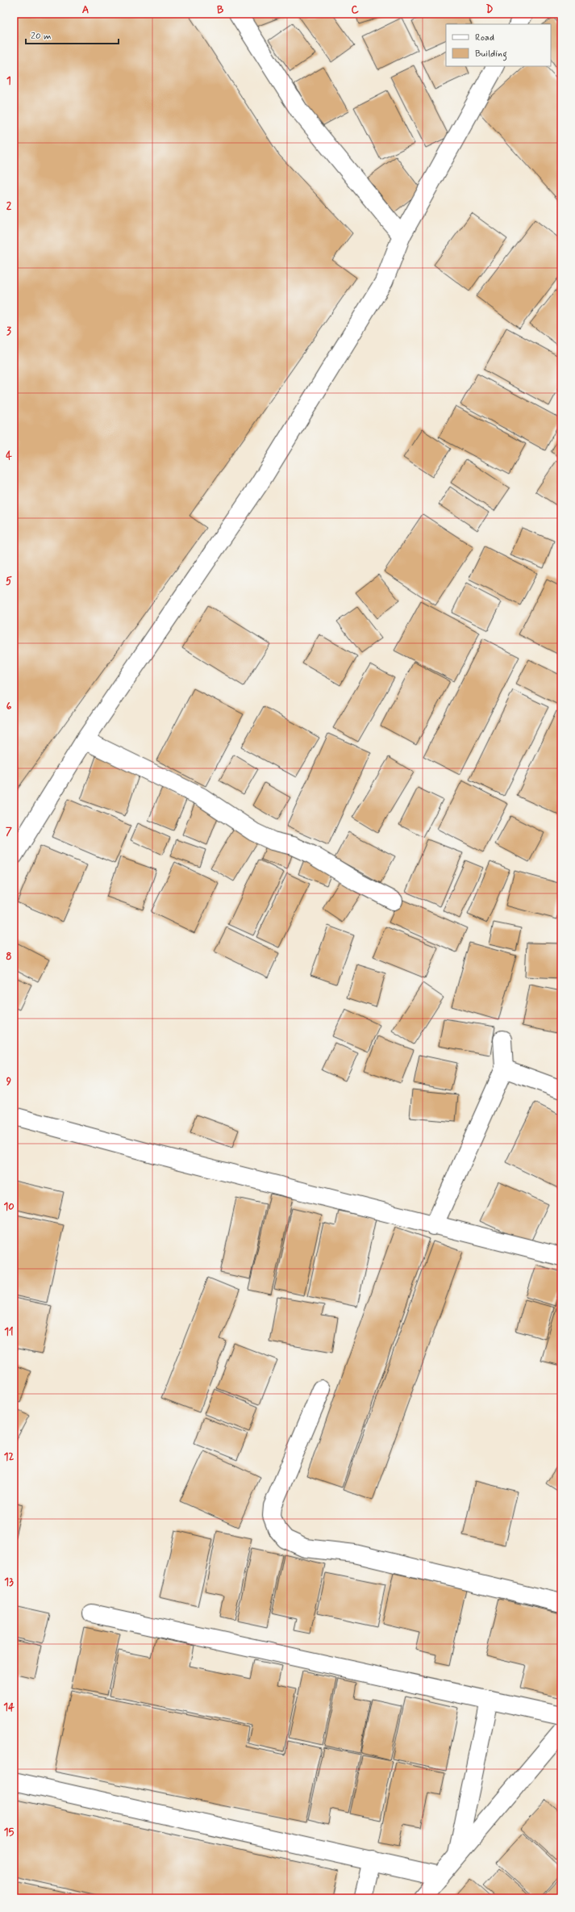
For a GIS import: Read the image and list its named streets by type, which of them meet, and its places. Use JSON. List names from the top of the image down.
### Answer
{
  "legend": ["Road", "Building"],
  "scale_bar": "20 m",
  "grid": {
    "columns": [
      "A",
      "B",
      "C",
      "D"
    ],
    "rows": [
      "1",
      "2",
      "3",
      "4",
      "5",
      "6",
      "7",
      "8",
      "9",
      "10",
      "11",
      "12",
      "13",
      "14",
      "15"
    ]
  }
}
